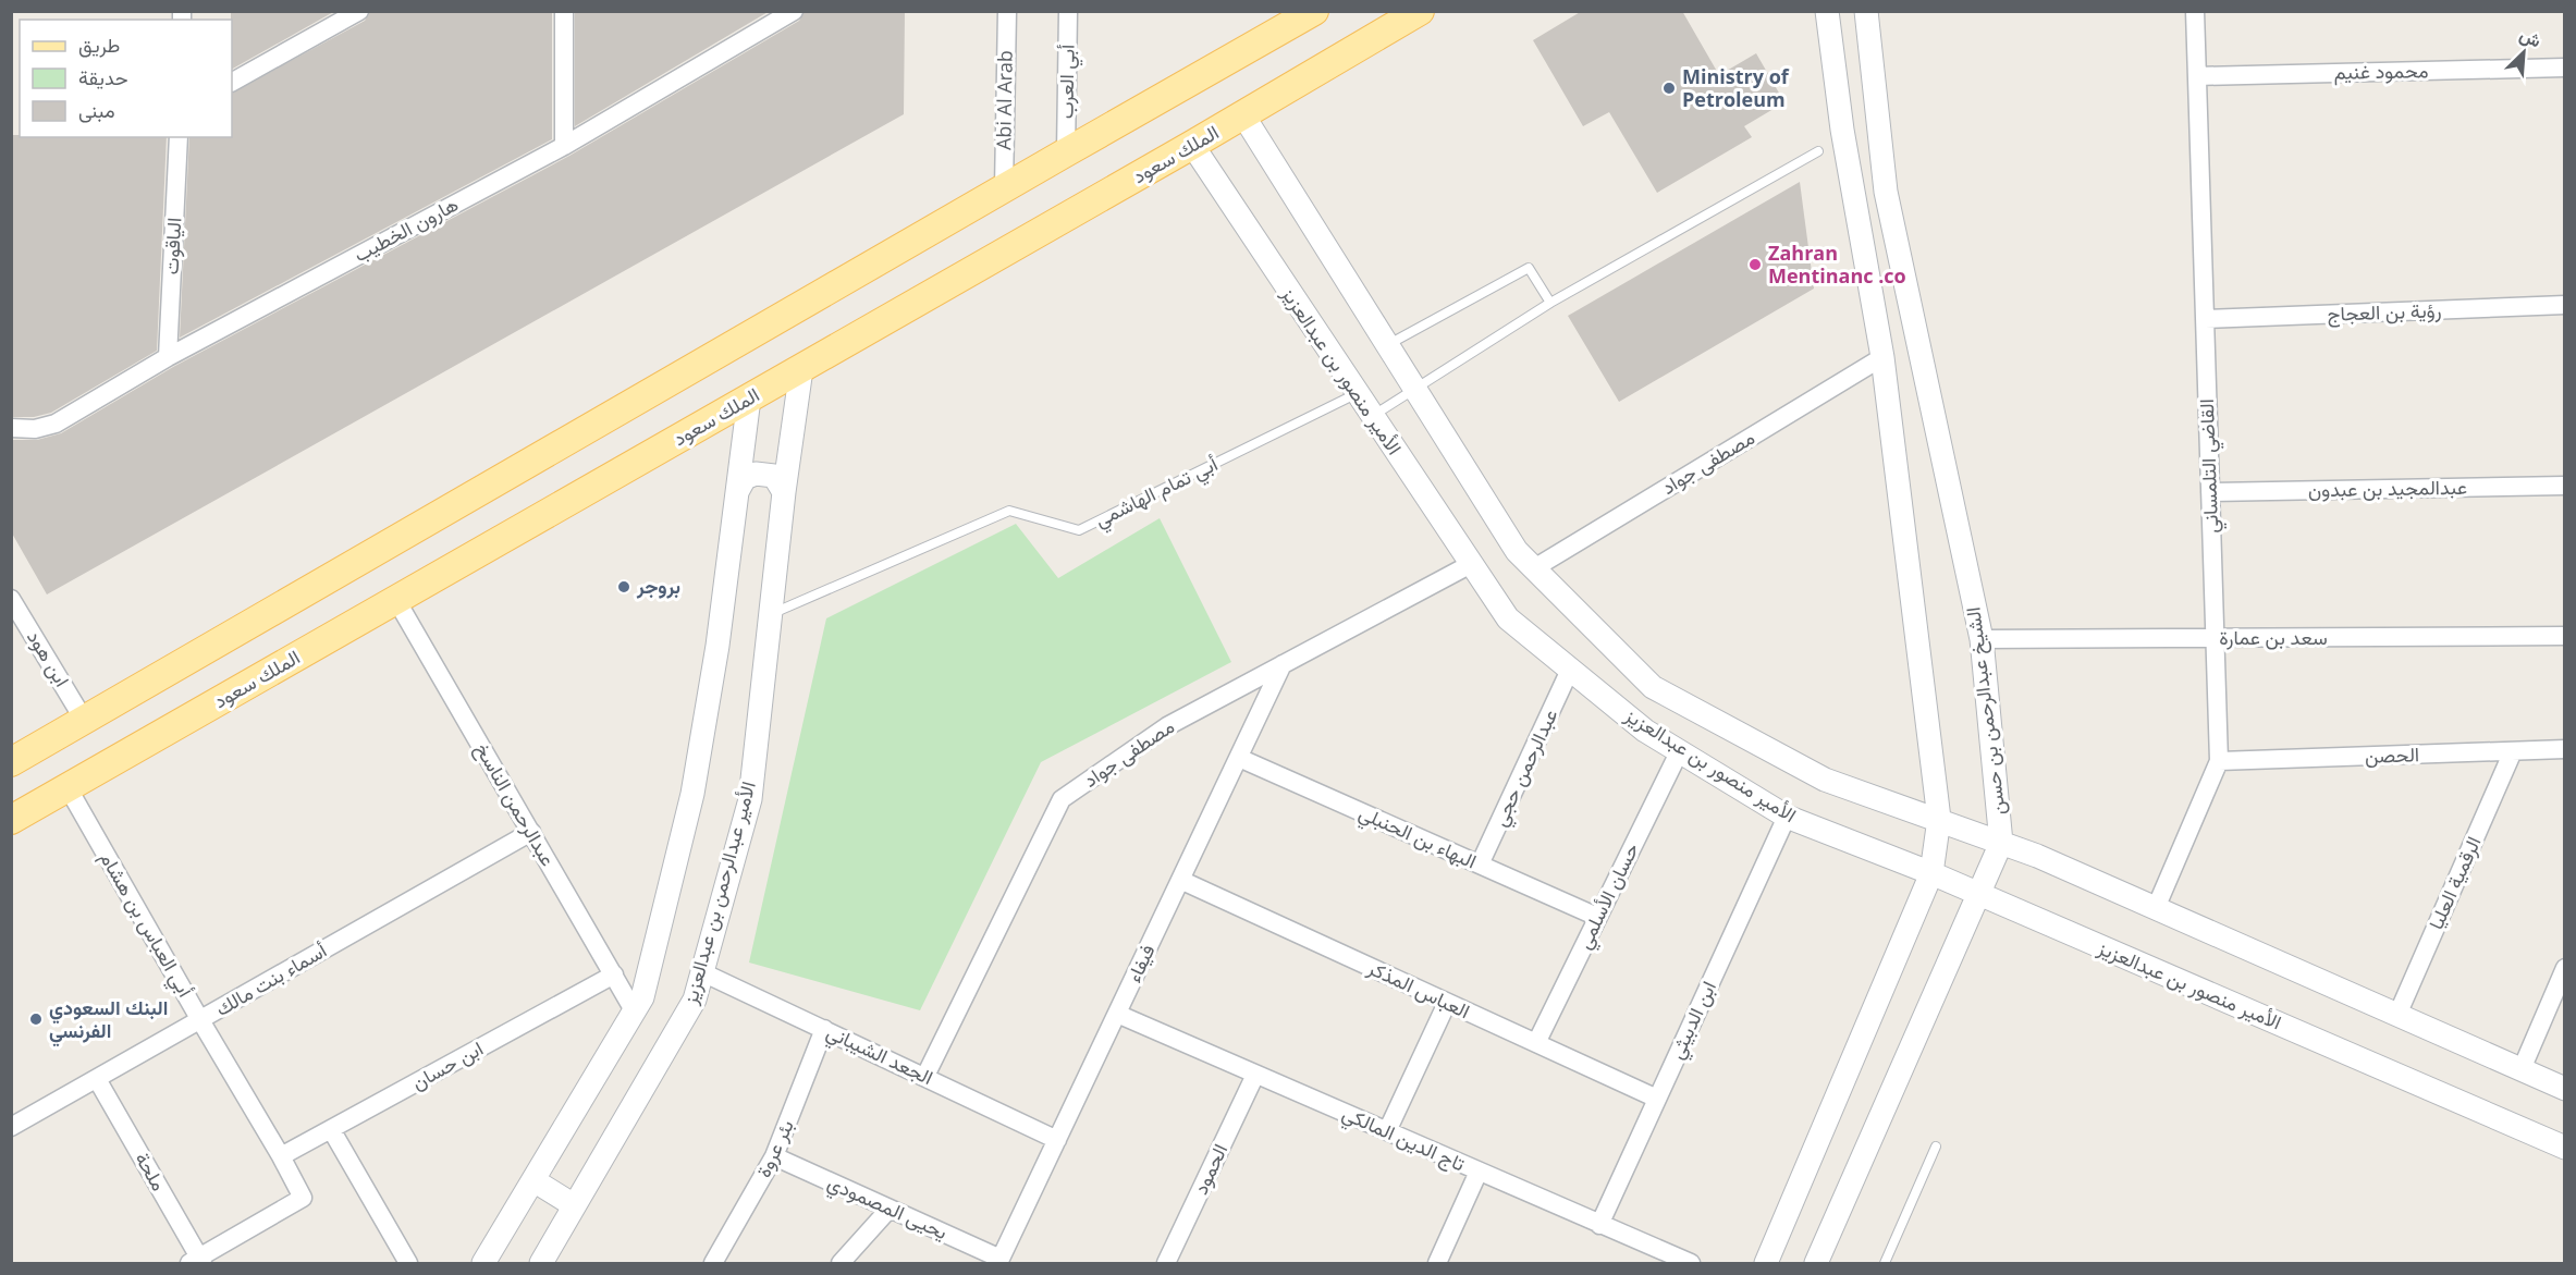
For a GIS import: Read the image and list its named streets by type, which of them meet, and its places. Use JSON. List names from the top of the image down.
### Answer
{
  "streets": {
    "main road": ["الملك سعود"],
    "street": [
      "محمود غنيم",
      "أبي العرب",
      "Abi Al Arab",
      "هارون الخطيب",
      "الياقوت",
      "رؤية بن العجاج",
      "الأمير منصور بن عبدالعزيز",
      "مصطفى جواد",
      "القاضي التلمساني",
      "عبدالمجيد بن عبدون",
      "سعد بن عمارة",
      "ابن هود",
      "الشيخ عبدالرحمن بن حسن",
      "الحصن",
      "عبدالرحمن حجي",
      "عبدالرحمن الناسخ",
      "البهاء بن الحنبلي",
      "الرقمية العليا",
      "الأمير عبدالرحمن بن عبدالعزيز",
      "حسان الأسلمي",
      "أبي العباس بن هشام",
      "فيفاء",
      "أسماء بنت مالك",
      "العباس المذكر",
      "ابن الدبيثي",
      "الجعد الشيباني",
      "ابن حسان",
      "تاج الدين المالكي",
      "بئر عروة",
      "الحمود",
      "ملحة",
      "يحيى المصمودي"
    ],
    "lane": ["أبي تمام الهاشمي"]
  },
  "crossings": [
    ["محمود غنيم", "القاضي التلمساني"],
    ["الملك سعود", "الأمير منصور بن عبدالعزيز"],
    ["الملك سعود", "عبدالرحمن الناسخ"],
    ["الملك سعود", "الأمير عبدالرحمن بن عبدالعزيز"],
    ["الملك سعود", "أبي العباس بن هشام"],
    ["هارون الخطيب", "الياقوت"],
    ["رؤية بن العجاج", "القاضي التلمساني"],
    ["الأمير منصور بن عبدالعزيز", "مصطفى جواد"],
    ["الأمير منصور بن عبدالعزيز", "القاضي التلمساني"],
    ["الأمير منصور بن عبدالعزيز", "أبي تمام الهاشمي"],
    ["الأمير منصور بن عبدالعزيز", "الشيخ عبدالرحمن بن حسن"],
    ["الأمير منصور بن عبدالعزيز", "عبدالرحمن حجي"],
    ["الأمير منصور بن عبدالعزيز", "الرقمية العليا"],
    ["الأمير منصور بن عبدالعزيز", "حسان الأسلمي"],
    ["الأمير منصور بن عبدالعزيز", "ابن الدبيثي"],
    ["مصطفى جواد", "فيفاء"],
    ["مصطفى جواد", "الجعد الشيباني"],
    ["القاضي التلمساني", "عبدالمجيد بن عبدون"],
    ["القاضي التلمساني", "سعد بن عمارة"],
    ["القاضي التلمساني", "الحصن"],
    ["أبي تمام الهاشمي", "الأمير عبدالرحمن بن عبدالعزيز"],
    ["سعد بن عمارة", "الشيخ عبدالرحمن بن حسن"],
    ["الحصن", "الرقمية العليا"],
    ["عبدالرحمن حجي", "البهاء بن الحنبلي"],
    ["عبدالرحمن الناسخ", "أسماء بنت مالك"],
    ["عبدالرحمن الناسخ", "ابن حسان"],
    ["البهاء بن الحنبلي", "حسان الأسلمي"],
    ["البهاء بن الحنبلي", "فيفاء"],
    ["الأمير عبدالرحمن بن عبدالعزيز", "الجعد الشيباني"],
    ["حسان الأسلمي", "العباس المذكر"],
    ["أبي العباس بن هشام", "أسماء بنت مالك"],
    ["أبي العباس بن هشام", "ابن حسان"],
    ["أبي العباس بن هشام", "ملحة"],
    ["فيفاء", "العباس المذكر"],
    ["فيفاء", "الجعد الشيباني"],
    ["فيفاء", "تاج الدين المالكي"],
    ["فيفاء", "يحيى المصمودي"],
    ["أسماء بنت مالك", "ملحة"],
    ["العباس المذكر", "ابن الدبيثي"],
    ["ابن الدبيثي", "تاج الدين المالكي"],
    ["الجعد الشيباني", "بئر عروة"],
    ["تاج الدين المالكي", "الحمود"],
    ["بئر عروة", "يحيى المصمودي"]
  ],
  "places": [
    "Ministry of Petroleum",
    "Zahran Mentinanc .co",
    "بروجر",
    "البنك السعودي الفرنسي"
  ],
  "legend": ["طريق", "حديقة", "مبنى"],
  "north": "top right"
}
